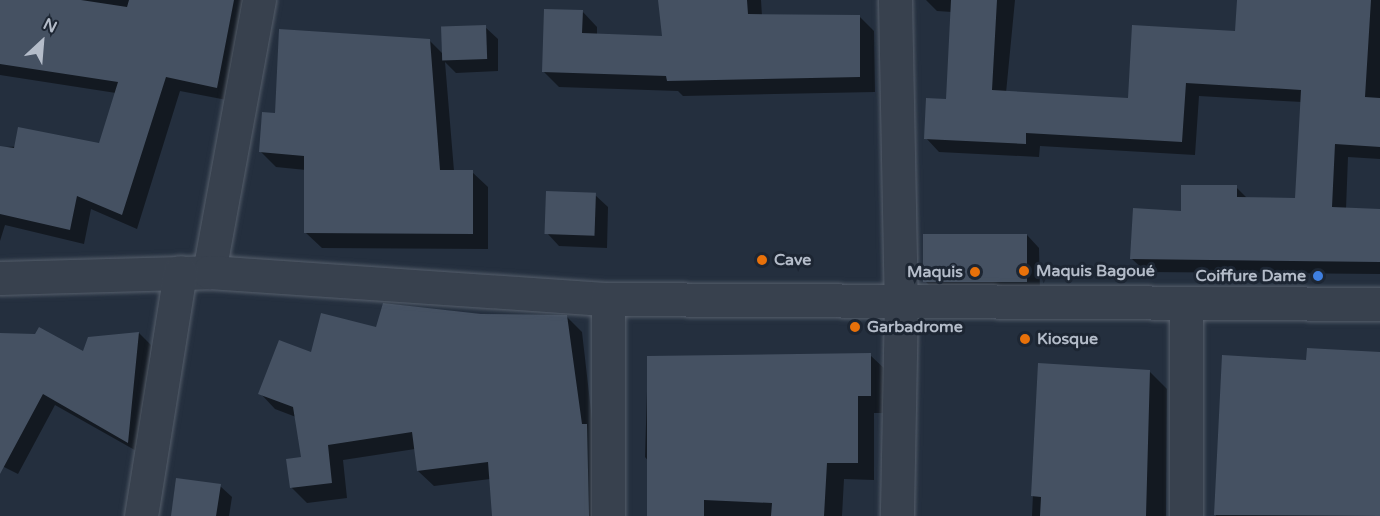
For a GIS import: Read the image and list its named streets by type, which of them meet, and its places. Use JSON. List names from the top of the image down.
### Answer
{
  "places": [
    "Cave",
    "Maquis Bagoué",
    "Maquis",
    "Coiffure Dame",
    "Garbadrome",
    "Kiosque"
  ],
  "north": "top right"
}
